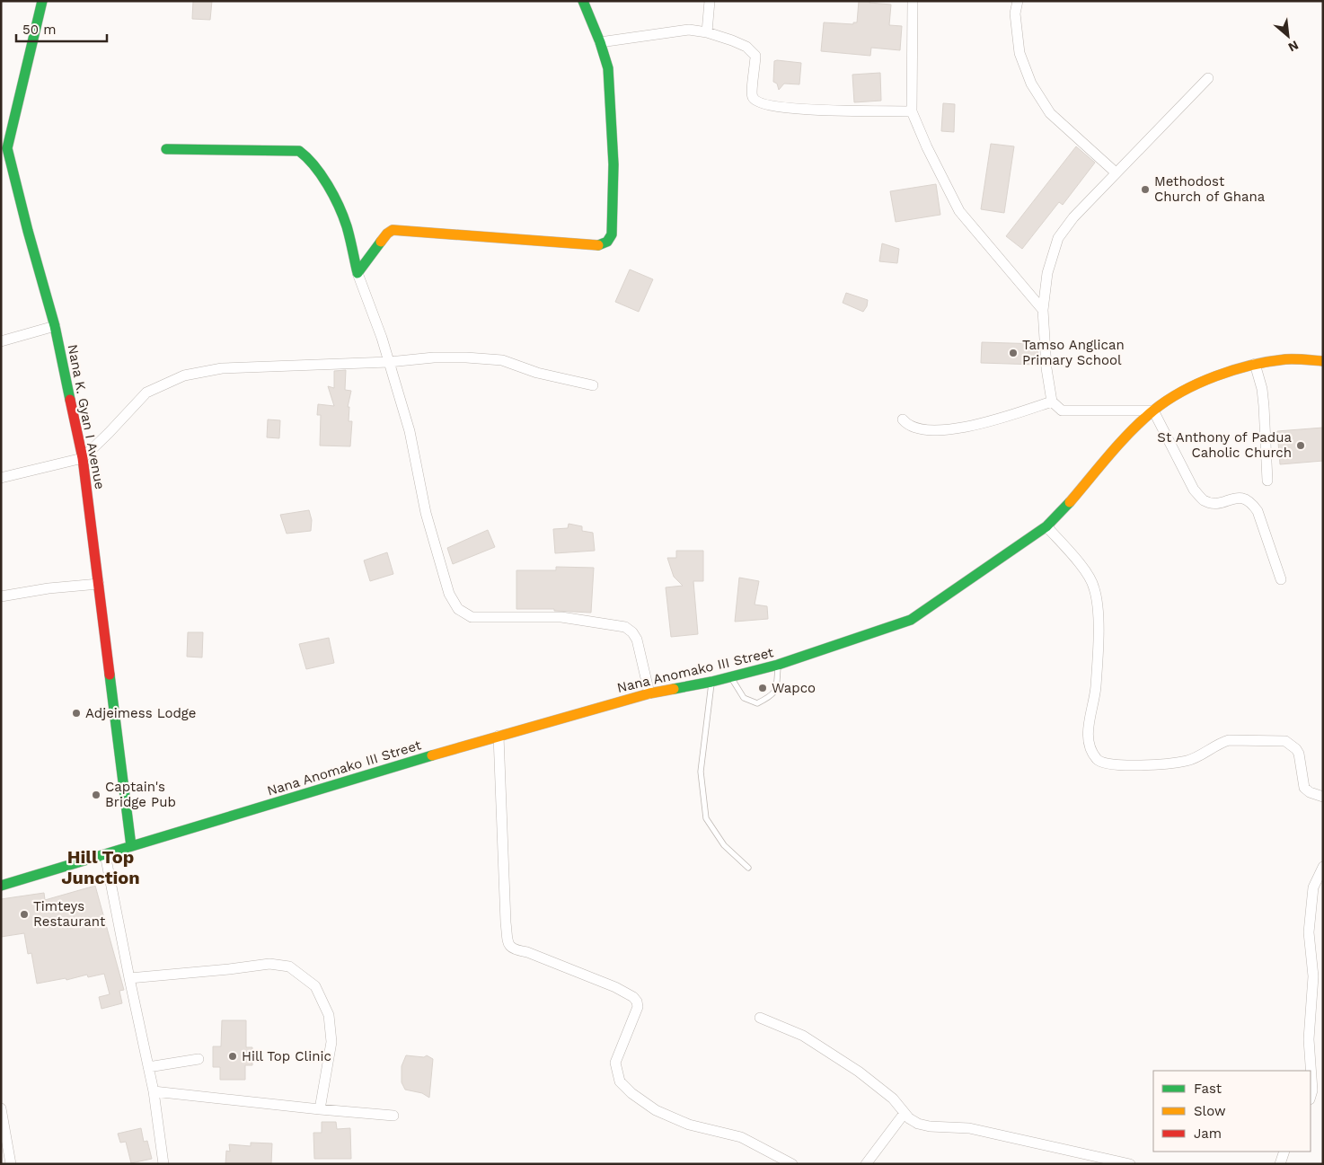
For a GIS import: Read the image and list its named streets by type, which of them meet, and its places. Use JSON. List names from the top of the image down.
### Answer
{
  "streets": {
    "street": ["Nana K. Gyan I Avenue", "Nana Anomako III Street"]
  },
  "crossings": [
    ["Nana K. Gyan I Avenue", "Nana Anomako III Street"]
  ],
  "districts": ["Hill Top Junction"],
  "places": [
    "Methodost Church of Ghana",
    "Tamso Anglican Primary School",
    "St Anthony of Padua Caholic Church",
    "Wapco",
    "Adjeimess Lodge",
    "Captain's Bridge Pub",
    "Timteys Restaurant",
    "Hill Top Clinic"
  ],
  "legend": ["Fast", "Slow", "Jam"],
  "scale_bar": "50 m",
  "north": "bottom right"
}
